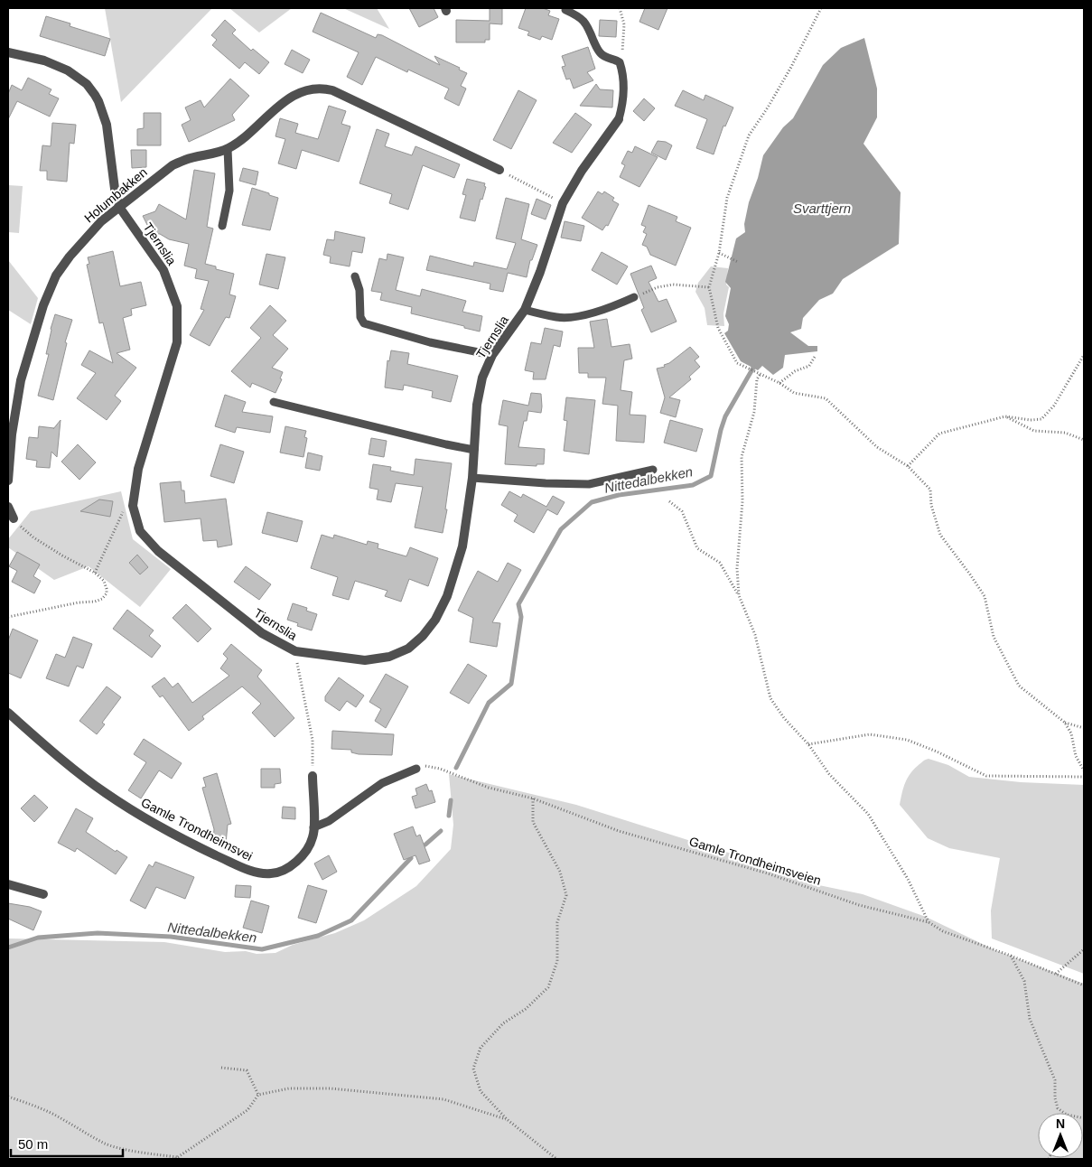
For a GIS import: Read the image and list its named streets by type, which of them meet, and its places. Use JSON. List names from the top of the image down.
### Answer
{
  "streets": {
    "street": ["Holumbakken", "Tjernslia", "Gamle Trondheimsvei"],
    "path": ["Gamle Trondheimsveien"]
  },
  "crossings": [
    ["Holumbakken", "Tjernslia"]
  ],
  "water": ["Svarttjern", "Nittedalbekken"],
  "scale_bar": "50 m",
  "north": "top"
}
